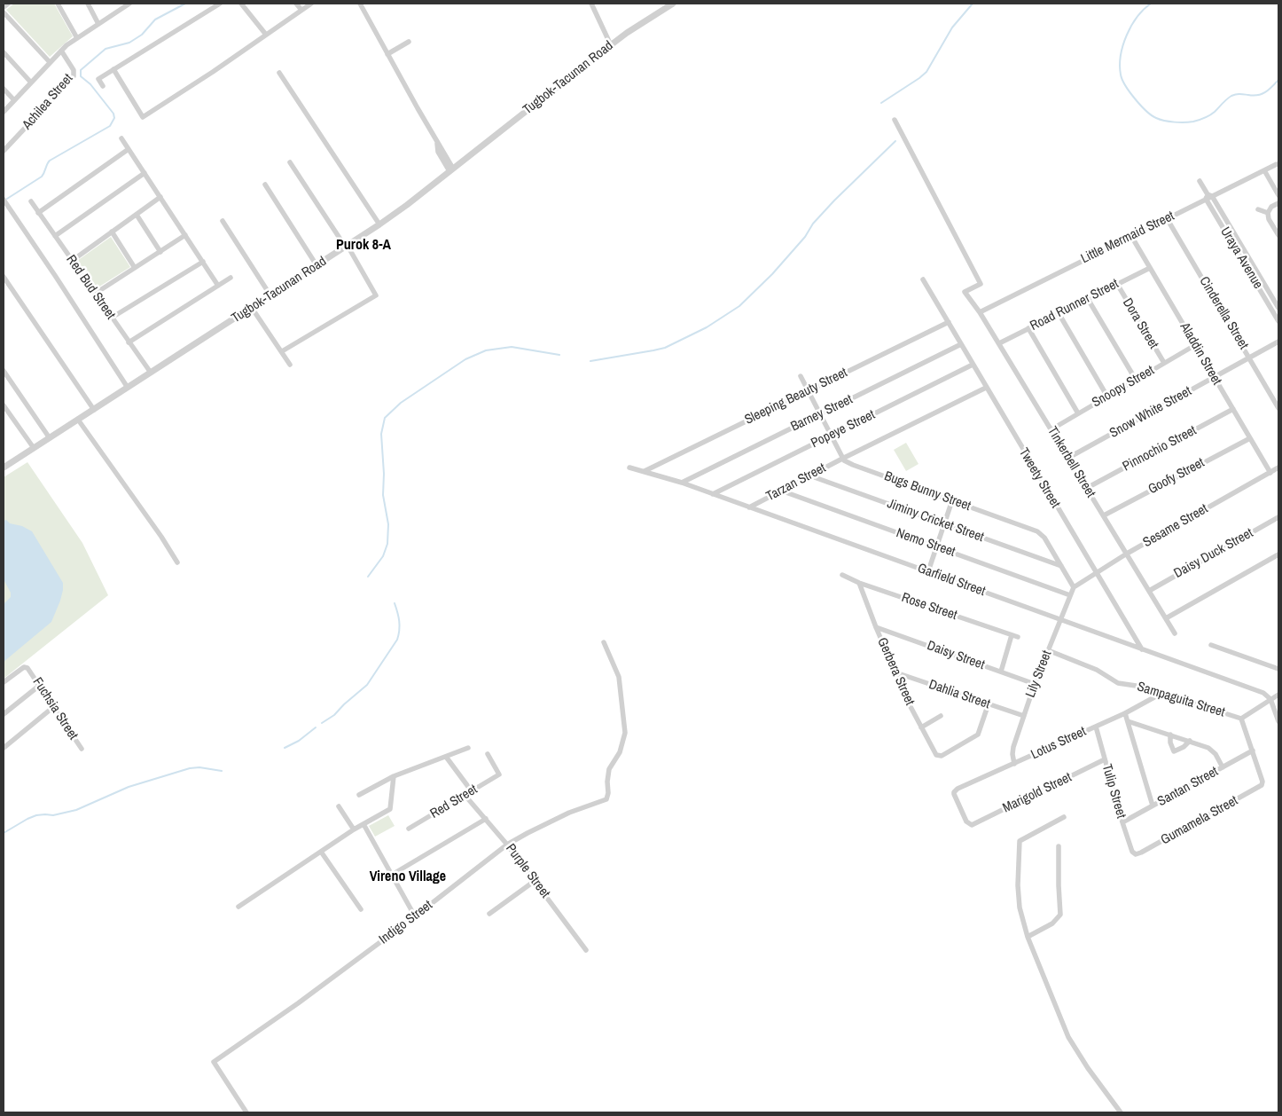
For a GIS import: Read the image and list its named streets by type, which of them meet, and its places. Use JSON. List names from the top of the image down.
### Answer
{
  "streets": {
    "street": [
      "Tugbok-Tacunan Road",
      "Achilea Street",
      "Little Mermaid Street",
      "Uraya Avenue",
      "Red Bud Street",
      "Road Runner Street",
      "Cinderella Street",
      "Dora Street",
      "Aladdin Street",
      "Snoopy Street",
      "Sleeping Beauty Street",
      "Snow White Street",
      "Barney Street",
      "Popeye Street",
      "Pinnochio Street",
      "Tinkerbell Street",
      "Goofy Street",
      "Tweety Street",
      "Tarzan Street",
      "Bugs Bunny Street",
      "Jiminy Cricket Street",
      "Sesame Street",
      "Nemo Street",
      "Daisy Duck Street",
      "Garfield Street",
      "Rose Street",
      "Daisy Street",
      "Gerbera Street",
      "Lily Street",
      "Dahlia Street",
      "Sampaguita Street",
      "Fuchsia Street",
      "Lotus Street",
      "Santan Street",
      "Tulip Street",
      "Marigold Street",
      "Red Street",
      "Gumamela Street",
      "Purple Street",
      "Indigo Street"
    ]
  },
  "crossings": [
    ["Tugbok-Tacunan Road", "Red Bud Street"],
    ["Little Mermaid Street", "Uraya Avenue"],
    ["Little Mermaid Street", "Cinderella Street"],
    ["Little Mermaid Street", "Aladdin Street"],
    ["Little Mermaid Street", "Tinkerbell Street"],
    ["Road Runner Street", "Dora Street"],
    ["Road Runner Street", "Aladdin Street"],
    ["Road Runner Street", "Tinkerbell Street"],
    ["Cinderella Street", "Snow White Street"],
    ["Dora Street", "Snoopy Street"],
    ["Aladdin Street", "Snoopy Street"],
    ["Aladdin Street", "Snow White Street"],
    ["Aladdin Street", "Pinnochio Street"],
    ["Aladdin Street", "Goofy Street"],
    ["Aladdin Street", "Sesame Street"],
    ["Snoopy Street", "Tinkerbell Street"],
    ["Sleeping Beauty Street", "Tweety Street"],
    ["Sleeping Beauty Street", "Garfield Street"],
    ["Snow White Street", "Tinkerbell Street"],
    ["Barney Street", "Tweety Street"],
    ["Barney Street", "Garfield Street"],
    ["Popeye Street", "Tweety Street"],
    ["Popeye Street", "Tarzan Street"],
    ["Popeye Street", "Bugs Bunny Street"],
    ["Popeye Street", "Garfield Street"],
    ["Pinnochio Street", "Tinkerbell Street"],
    ["Tinkerbell Street", "Goofy Street"],
    ["Tinkerbell Street", "Sesame Street"],
    ["Tinkerbell Street", "Daisy Duck Street"],
    ["Tweety Street", "Sesame Street"],
    ["Tweety Street", "Garfield Street"],
    ["Tarzan Street", "Bugs Bunny Street"],
    ["Tarzan Street", "Jiminy Cricket Street"],
    ["Tarzan Street", "Nemo Street"],
    ["Tarzan Street", "Garfield Street"],
    ["Bugs Bunny Street", "Jiminy Cricket Street"],
    ["Bugs Bunny Street", "Sesame Street"],
    ["Bugs Bunny Street", "Lily Street"],
    ["Sesame Street", "Lily Street"],
    ["Nemo Street", "Lily Street"],
    ["Garfield Street", "Lily Street"],
    ["Rose Street", "Daisy Street"],
    ["Rose Street", "Gerbera Street"],
    ["Daisy Street", "Gerbera Street"],
    ["Daisy Street", "Lily Street"],
    ["Gerbera Street", "Dahlia Street"],
    ["Lily Street", "Dahlia Street"],
    ["Lily Street", "Sampaguita Street"],
    ["Lily Street", "Lotus Street"],
    ["Sampaguita Street", "Lotus Street"],
    ["Lotus Street", "Tulip Street"],
    ["Lotus Street", "Marigold Street"],
    ["Santan Street", "Tulip Street"],
    ["Santan Street", "Gumamela Street"],
    ["Tulip Street", "Marigold Street"],
    ["Tulip Street", "Gumamela Street"],
    ["Red Street", "Purple Street"],
    ["Purple Street", "Indigo Street"]
  ],
  "districts": ["Purok 8-A", "Vireno Village"]
}
